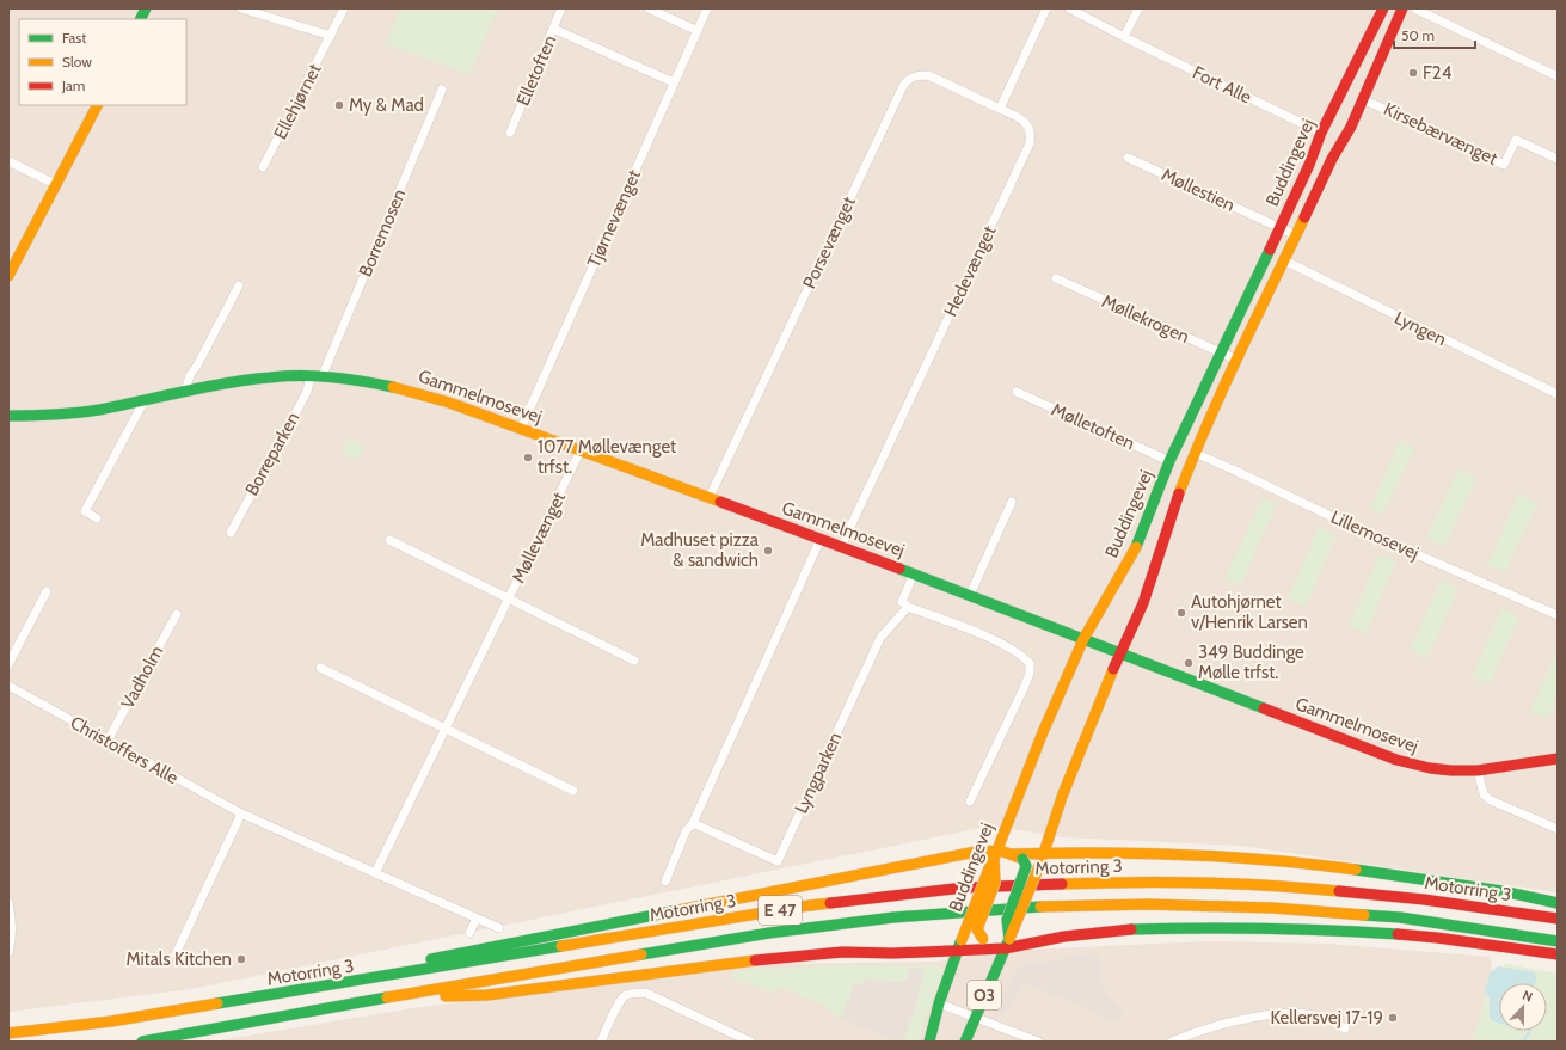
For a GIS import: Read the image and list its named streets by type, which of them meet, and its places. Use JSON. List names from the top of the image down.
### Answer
{
  "streets": {
    "main road": [
      "Buddingevej",
      "Gammelmosevej",
      "Motorring 3",
      "E 47",
      "O3"
    ],
    "street": [
      "Elletoften",
      "Fort Alle",
      "Ellehjørnet",
      "Kirsebærvænget",
      "Møllestien",
      "Tjørnevænget",
      "Borremosen",
      "Porsevænget",
      "Hedevænget",
      "Møllekrogen",
      "Lyngen",
      "Mølletoften",
      "Borreparken",
      "Lillemosevej",
      "Møllevænget",
      "Vadholm",
      "Christoffers Alle",
      "Lyngparken"
    ]
  },
  "crossings": [
    ["Fort Alle", "Buddingevej"],
    ["Kirsebærvænget", "Buddingevej"],
    ["Buddingevej", "Møllestien"],
    ["Buddingevej", "Møllekrogen"],
    ["Buddingevej", "Lyngen"],
    ["Buddingevej", "Gammelmosevej"],
    ["Buddingevej", "Mølletoften"],
    ["Buddingevej", "Lillemosevej"],
    ["Tjørnevænget", "Gammelmosevej"],
    ["Borremosen", "Gammelmosevej"],
    ["Porsevænget", "Hedevænget"],
    ["Porsevænget", "Gammelmosevej"],
    ["Hedevænget", "Gammelmosevej"],
    ["Gammelmosevej", "Borreparken"],
    ["Gammelmosevej", "Møllevænget"],
    ["Gammelmosevej", "Lyngparken"],
    ["Møllevænget", "Christoffers Alle"],
    ["Vadholm", "Christoffers Alle"]
  ],
  "places": [
    "F24",
    "My & Mad",
    "1077 Møllevænget trfst.",
    "Madhuset pizza & sandwich",
    "Autohjørnet v/Henrik Larsen",
    "349 Buddinge Mølle trfst.",
    "Mitals Kitchen",
    "Kellersvej 17-19"
  ],
  "legend": ["Fast", "Slow", "Jam"],
  "scale_bar": "50 m",
  "north": "top"
}
